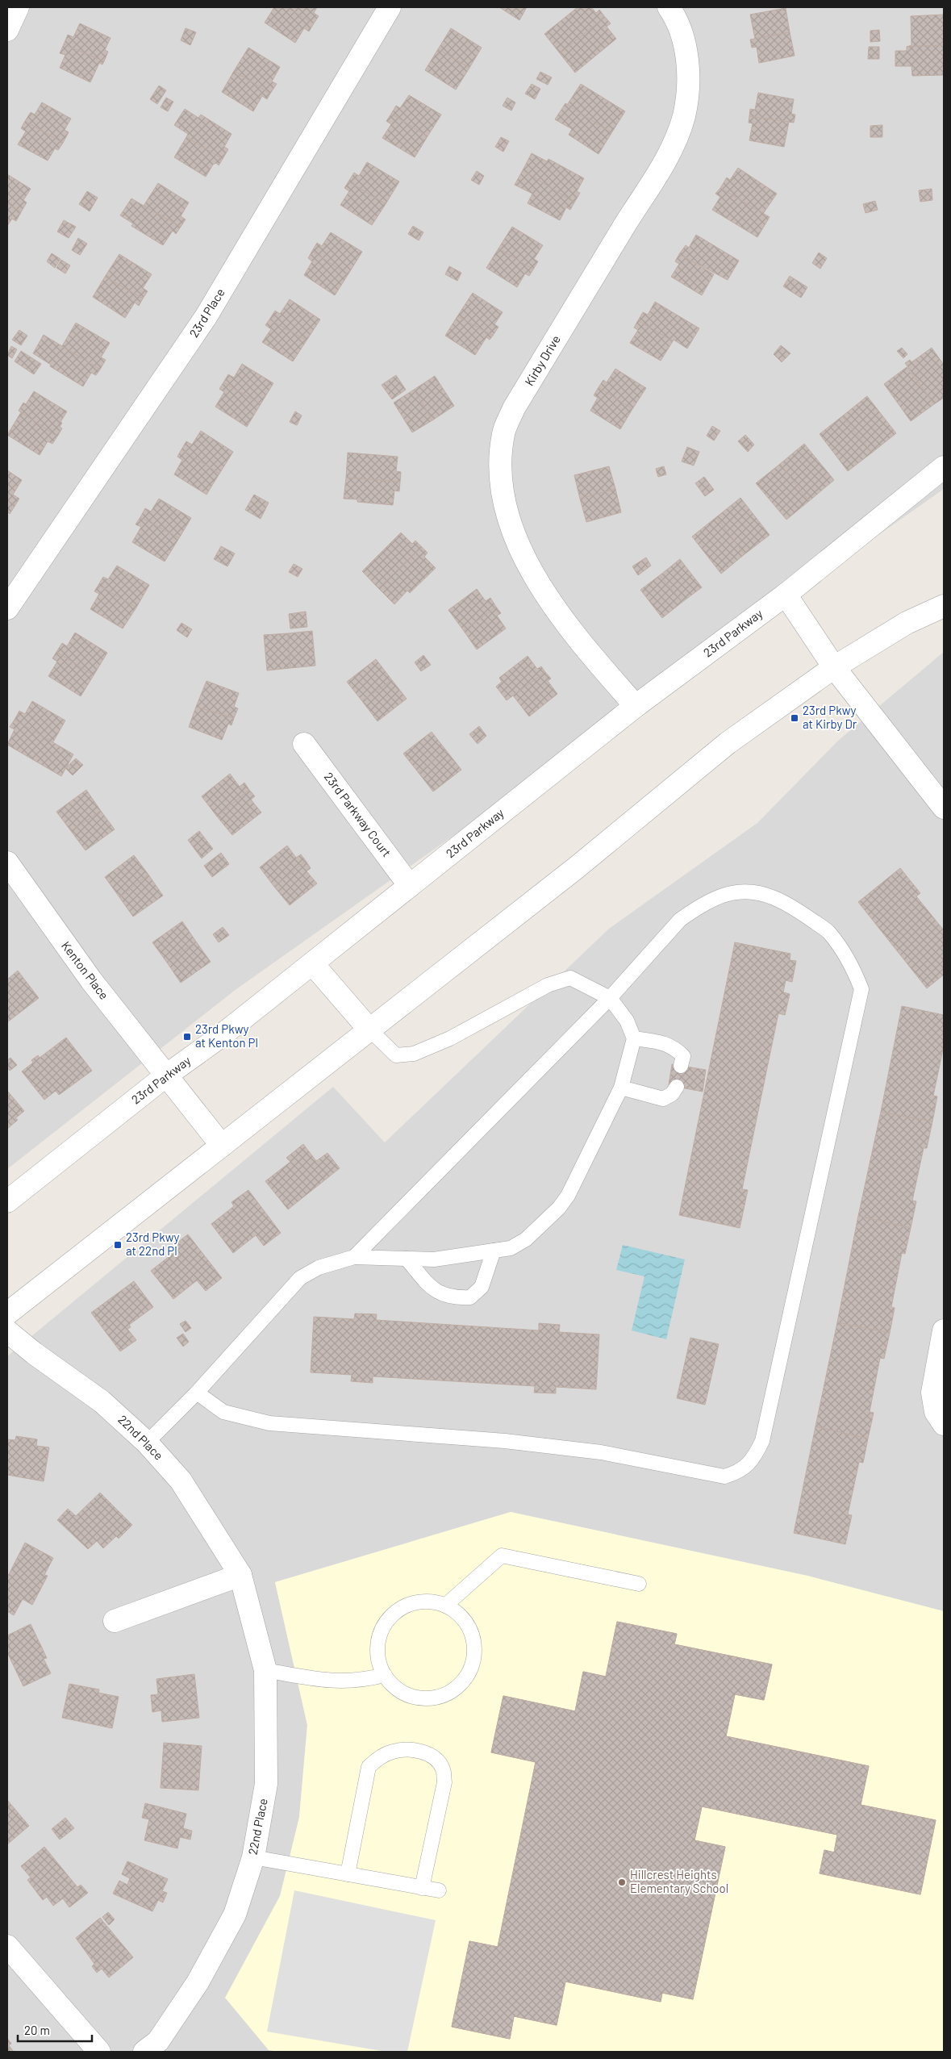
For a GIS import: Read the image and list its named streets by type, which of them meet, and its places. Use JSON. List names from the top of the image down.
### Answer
{
  "streets": {
    "street": [
      "23rd Place",
      "Kirby Drive",
      "23rd Parkway",
      "23rd Parkway Court",
      "Kenton Place",
      "22nd Place"
    ]
  },
  "crossings": [
    ["Kirby Drive", "23rd Parkway"],
    ["23rd Parkway", "23rd Parkway Court"],
    ["23rd Parkway", "Kenton Place"]
  ],
  "places": {
    "transit": ["23rd Pkwy at Kirby Dr", "23rd Pkwy at Kenton Pl", "23rd Pkwy at 22nd Pl"],
    "other": ["Hillcrest Heights Elementary School"]
  },
  "scale_bar": "20 m"
}
